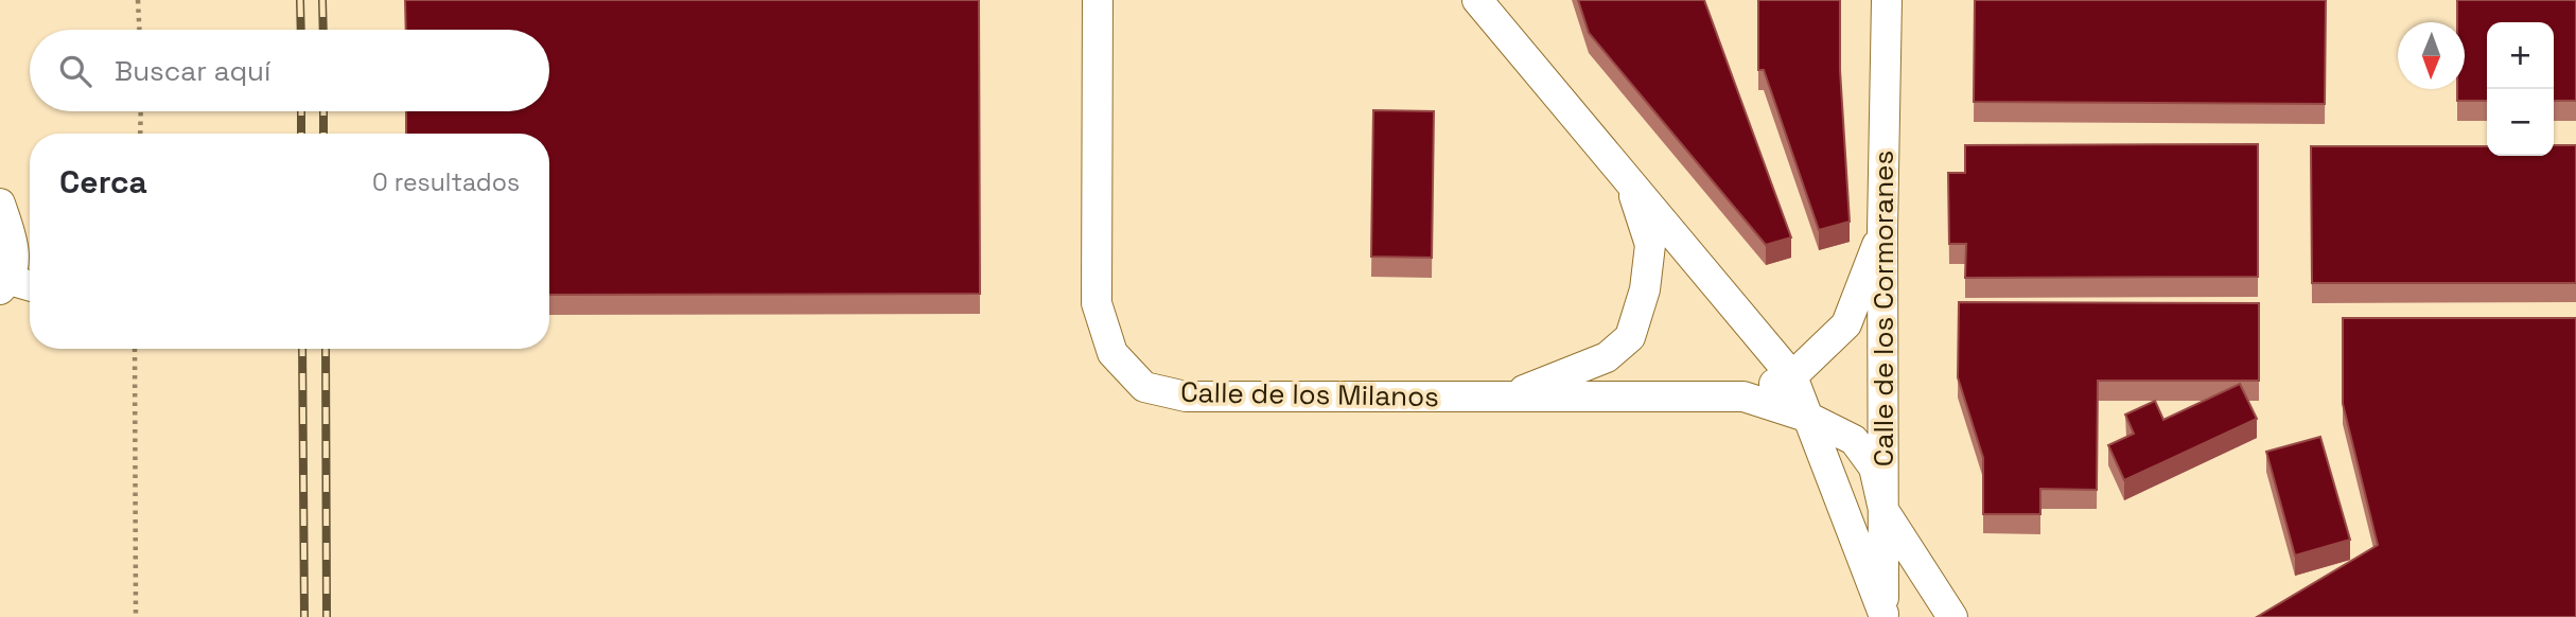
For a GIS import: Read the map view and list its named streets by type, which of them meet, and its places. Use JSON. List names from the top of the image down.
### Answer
{
  "streets": {
    "street": ["Calle de los Cormoranes", "Calle de los Milanos"]
  },
  "north": "bottom",
  "page": {
    "map_buttons": ["+", "−"],
    "search": "Buscar aquí",
    "heading": ["Cerca", "0 resultados"]
  }
}
